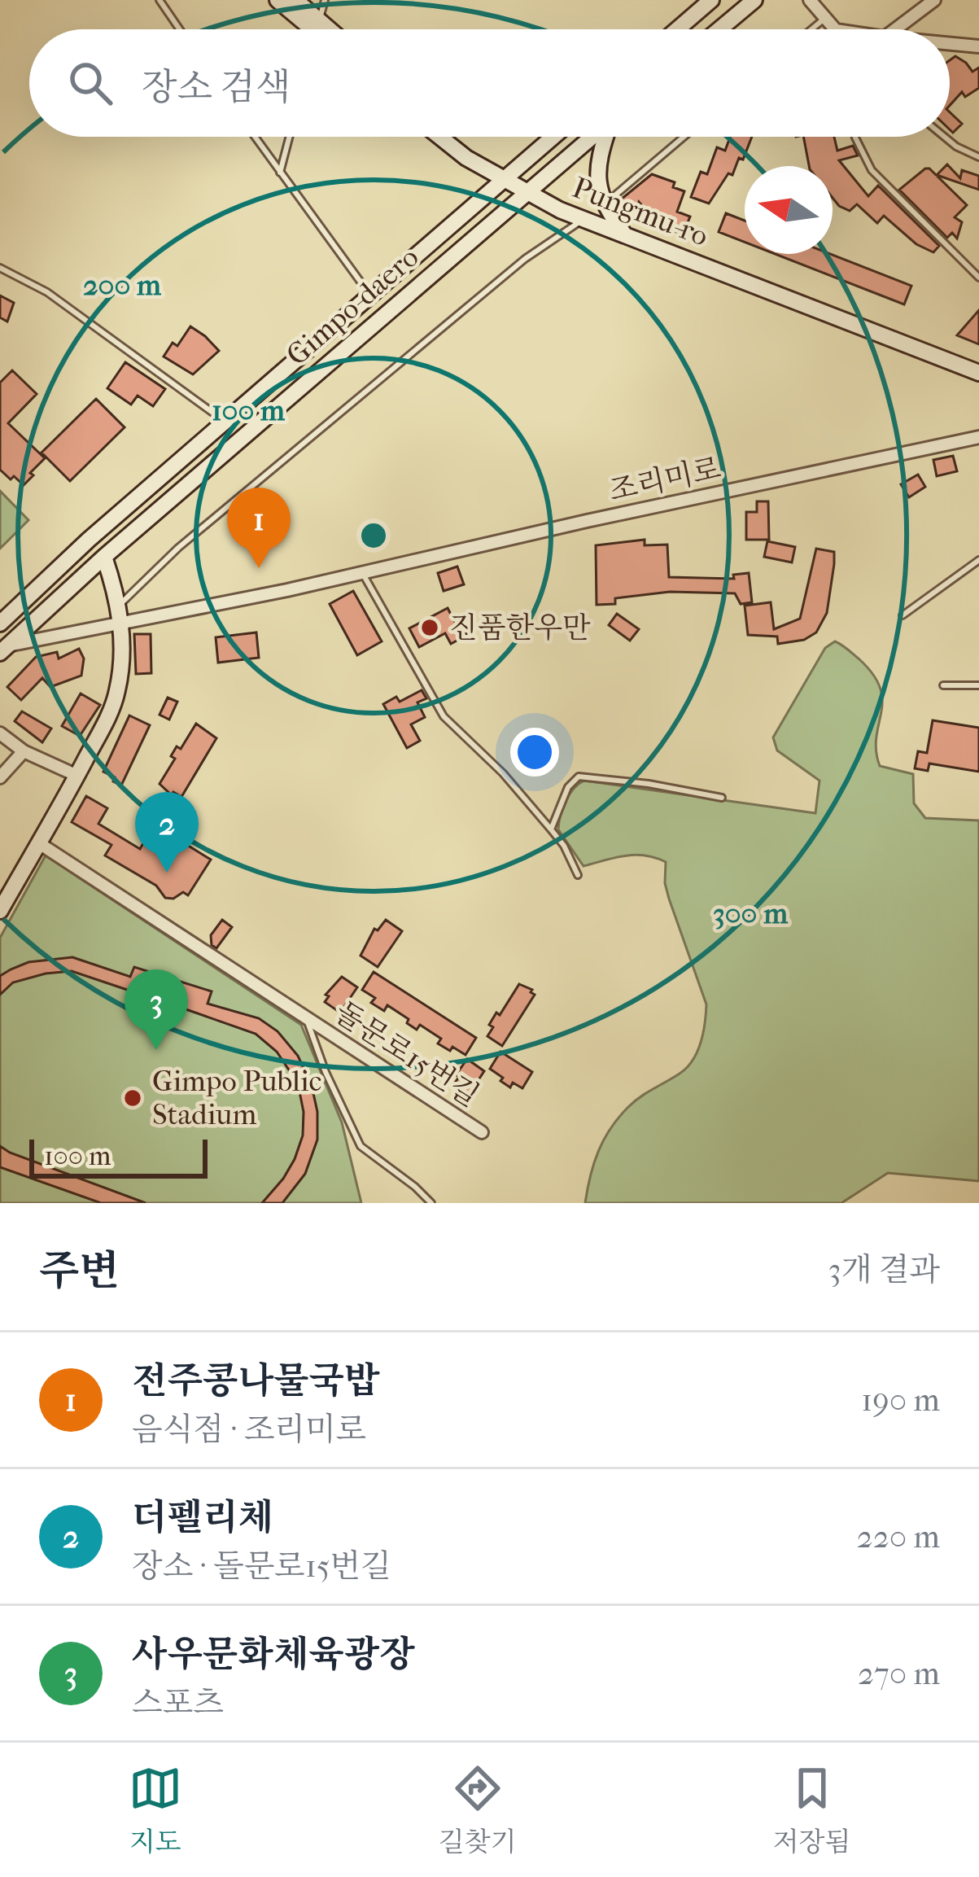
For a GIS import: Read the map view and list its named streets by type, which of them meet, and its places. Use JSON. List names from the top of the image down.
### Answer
{
  "streets": {
    "main road": ["Pungmu-ro", "Gimpo-daero"],
    "street": ["조리미로", "돌문로15번길"]
  },
  "crossings": [
    ["Pungmu-ro", "Gimpo-daero"],
    ["Gimpo-daero", "조리미로"]
  ],
  "places": ["진품한우만", "Gimpo Public Stadium"],
  "scale_bar": "100 m",
  "north": "left",
  "page": {
    "search": "장소 검색",
    "pins": ["1", "2", "3"],
    "scale": "100 m",
    "heading": ["주변", "3개 결과"],
    "list": [
      {
        "mark": "1",
        "name": "전주콩나물국밥",
        "note": "음식점 · 조리미로",
        "value": "190 m"
      },
      {
        "mark": "2",
        "name": "더펠리체",
        "note": "장소 · 돌문로15번길",
        "value": "220 m"
      },
      {
        "mark": "3",
        "name": "사우문화체육광장",
        "note": "스포츠",
        "value": "270 m"
      }
    ],
    "nav": ["지도", "길찾기", "저장됨"]
  },
  "rings": ["200 m", "100 m", "300 m"]
}
